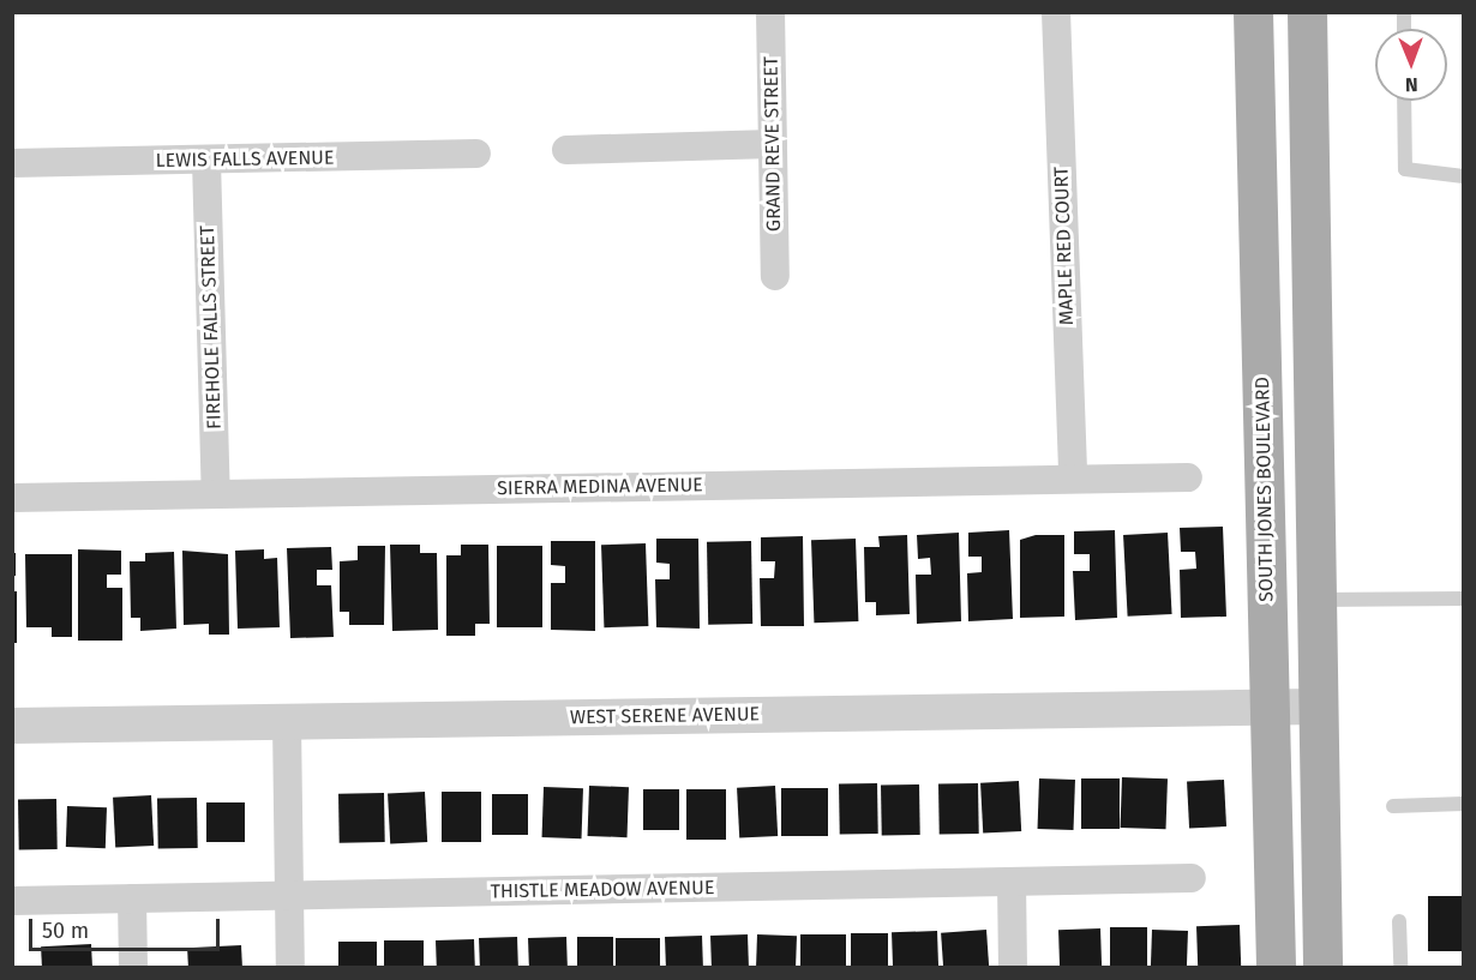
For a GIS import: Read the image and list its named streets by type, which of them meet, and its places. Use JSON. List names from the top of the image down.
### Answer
{
  "streets": {
    "main road": ["SOUTH JONES BOULEVARD"],
    "street": [
      "GRAND REVE STREET",
      "LEWIS FALLS AVENUE",
      "MAPLE RED COURT",
      "FIREHOLE FALLS STREET",
      "SIERRA MEDINA AVENUE",
      "WEST SERENE AVENUE",
      "THISTLE MEADOW AVENUE"
    ]
  },
  "crossings": [
    ["LEWIS FALLS AVENUE", "FIREHOLE FALLS STREET"],
    ["MAPLE RED COURT", "SIERRA MEDINA AVENUE"],
    ["FIREHOLE FALLS STREET", "SIERRA MEDINA AVENUE"],
    ["SOUTH JONES BOULEVARD", "WEST SERENE AVENUE"]
  ],
  "scale_bar": "50 m",
  "north": "bottom"
}
